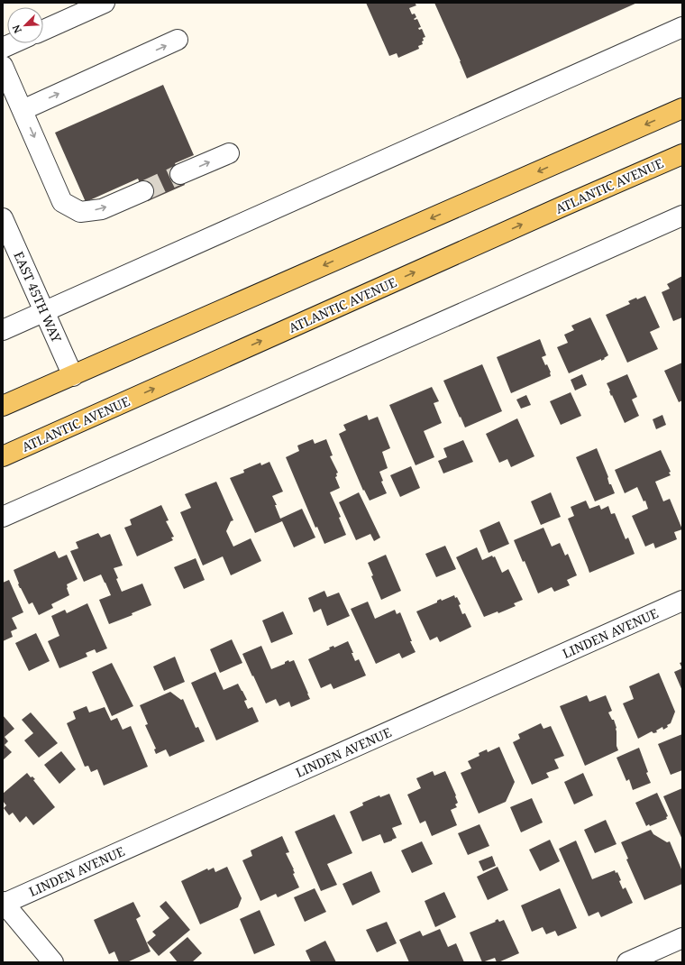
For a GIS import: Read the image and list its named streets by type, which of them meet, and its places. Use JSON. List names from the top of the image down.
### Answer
{
  "streets": {
    "main road": ["ATLANTIC AVENUE"],
    "street": ["EAST 45TH WAY", "LINDEN AVENUE"]
  },
  "north": "bottom left"
}
